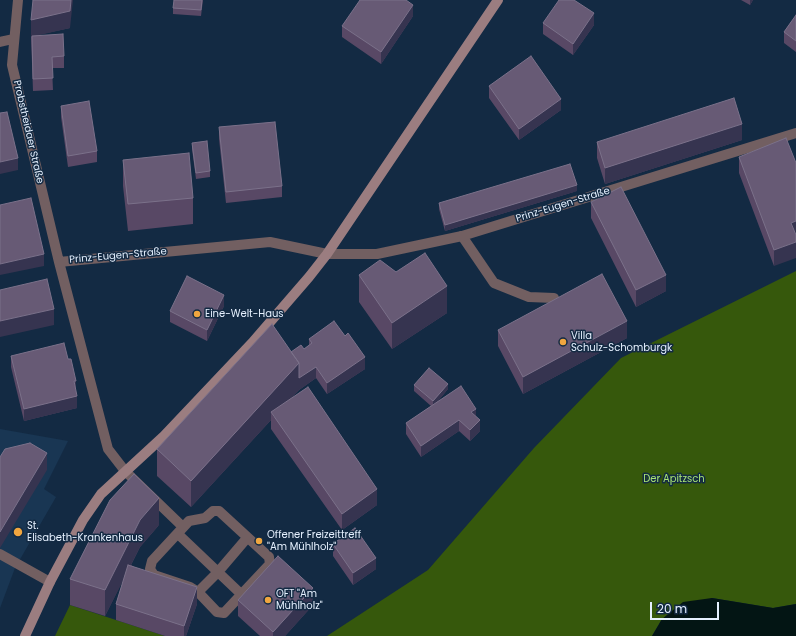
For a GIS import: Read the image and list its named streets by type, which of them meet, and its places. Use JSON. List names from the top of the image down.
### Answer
{
  "streets": {
    "street": ["Probstheidaer Straße", "Prinz-Eugen-Straße"]
  },
  "crossings": [
    ["Probstheidaer Straße", "Prinz-Eugen-Straße"]
  ],
  "parks": ["Der Apitzsch"],
  "places": [
    "Eine-Welt-Haus",
    "Villa Schulz-Schomburgk",
    "St. Elisabeth-Krankenhaus",
    "Offener Freizeittreff \"Am Mühlholz\"",
    "OFT \"Am Mühlholz\""
  ],
  "scale_bar": "20 m"
}
